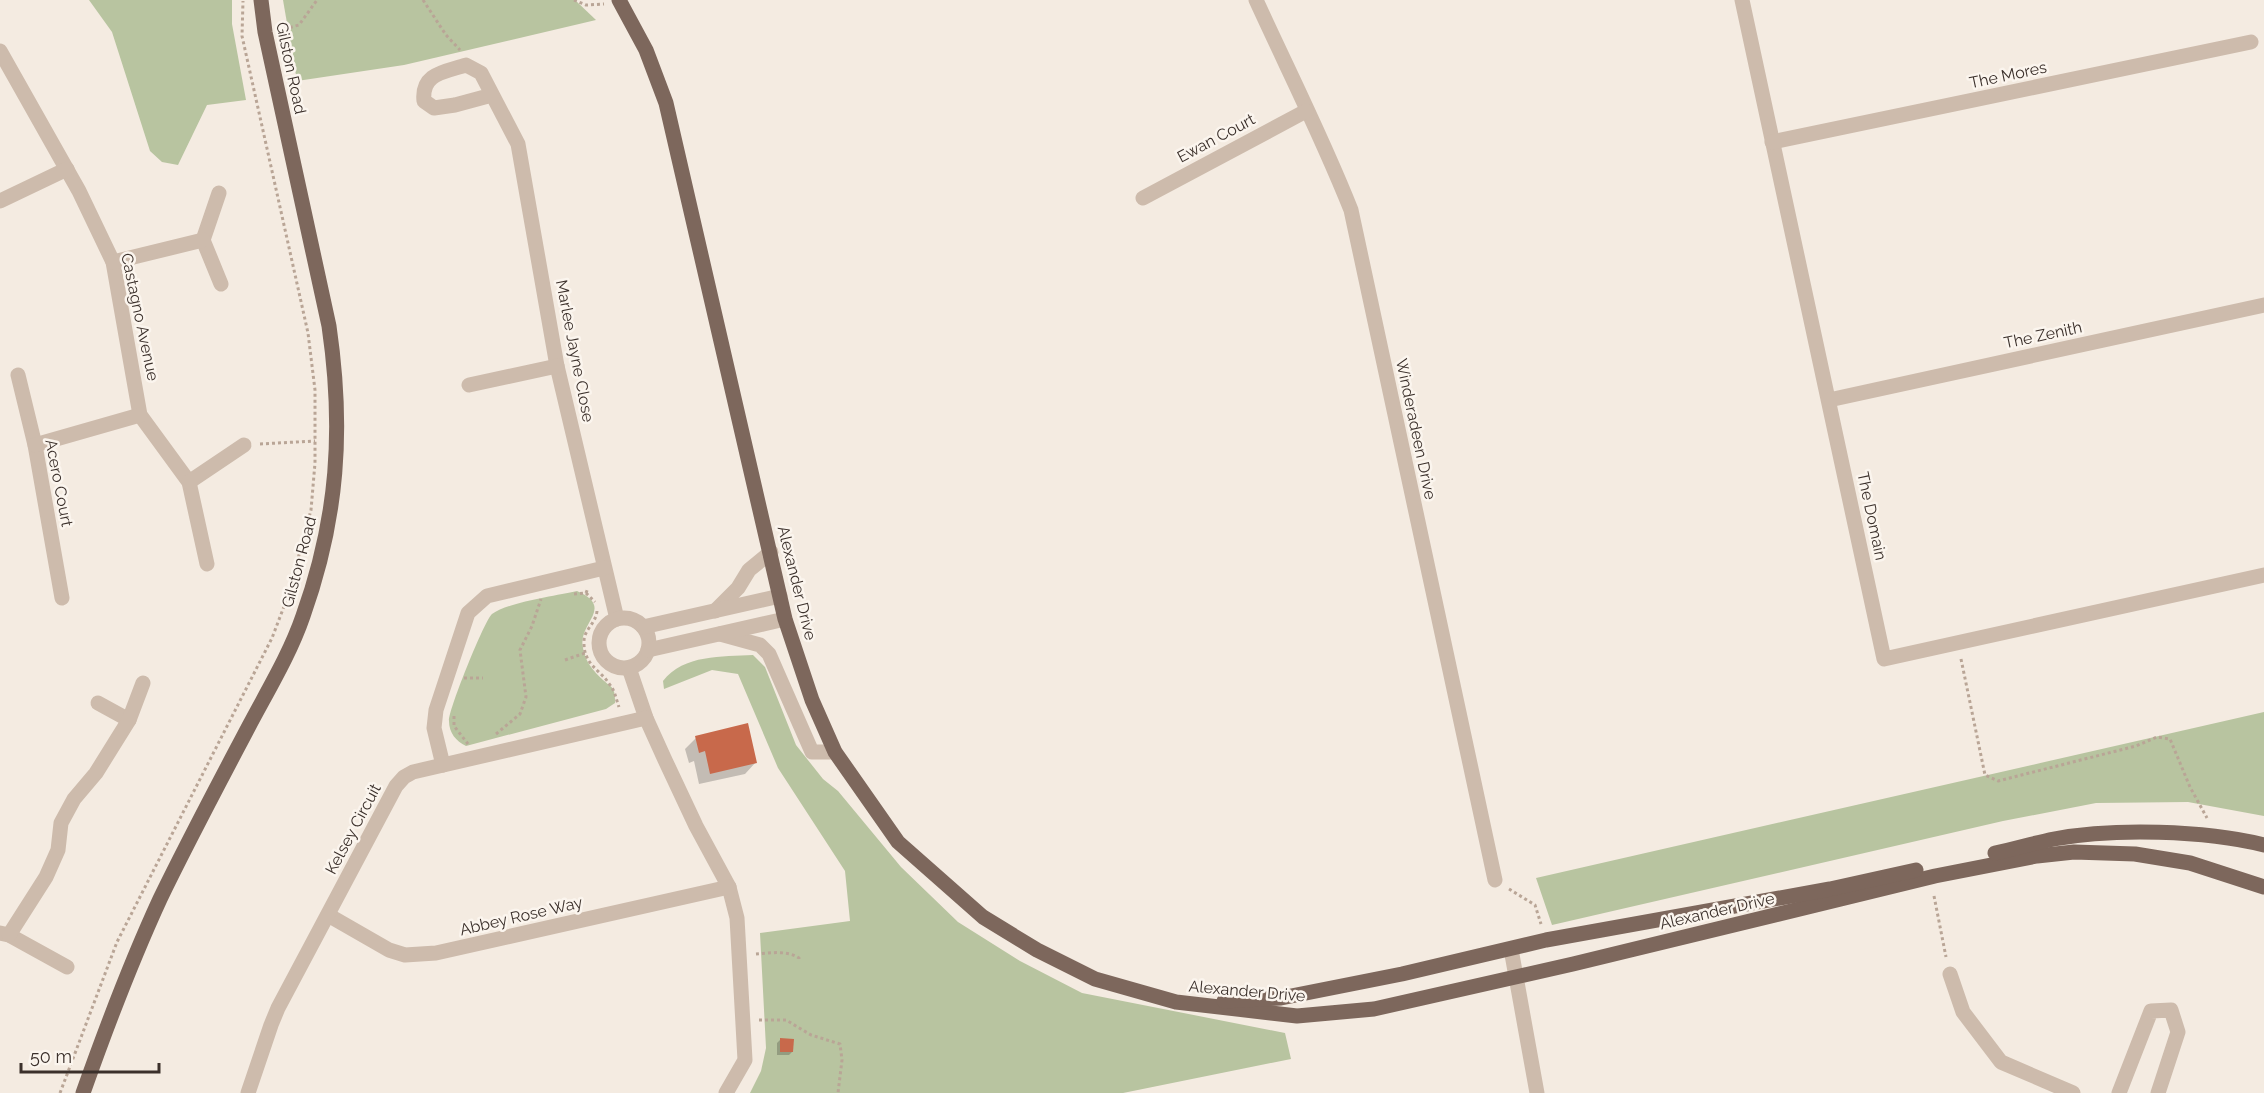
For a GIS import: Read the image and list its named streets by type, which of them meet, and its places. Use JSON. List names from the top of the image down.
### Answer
{
  "streets": {
    "main road": ["Gilston Road", "Alexander Drive"],
    "street": [
      "The Mores",
      "Ewan Court",
      "Castagno Avenue",
      "The Zenith",
      "Marlee Jayne Close",
      "Winderadeen Drive",
      "Acero Court",
      "The Domain",
      "Kelsey Circuit",
      "Abbey Rose Way"
    ]
  },
  "crossings": [
    ["The Mores", "The Domain"],
    ["Ewan Court", "Winderadeen Drive"],
    ["The Zenith", "The Domain"],
    ["Kelsey Circuit", "Abbey Rose Way"]
  ],
  "scale_bar": "50 m"
}
